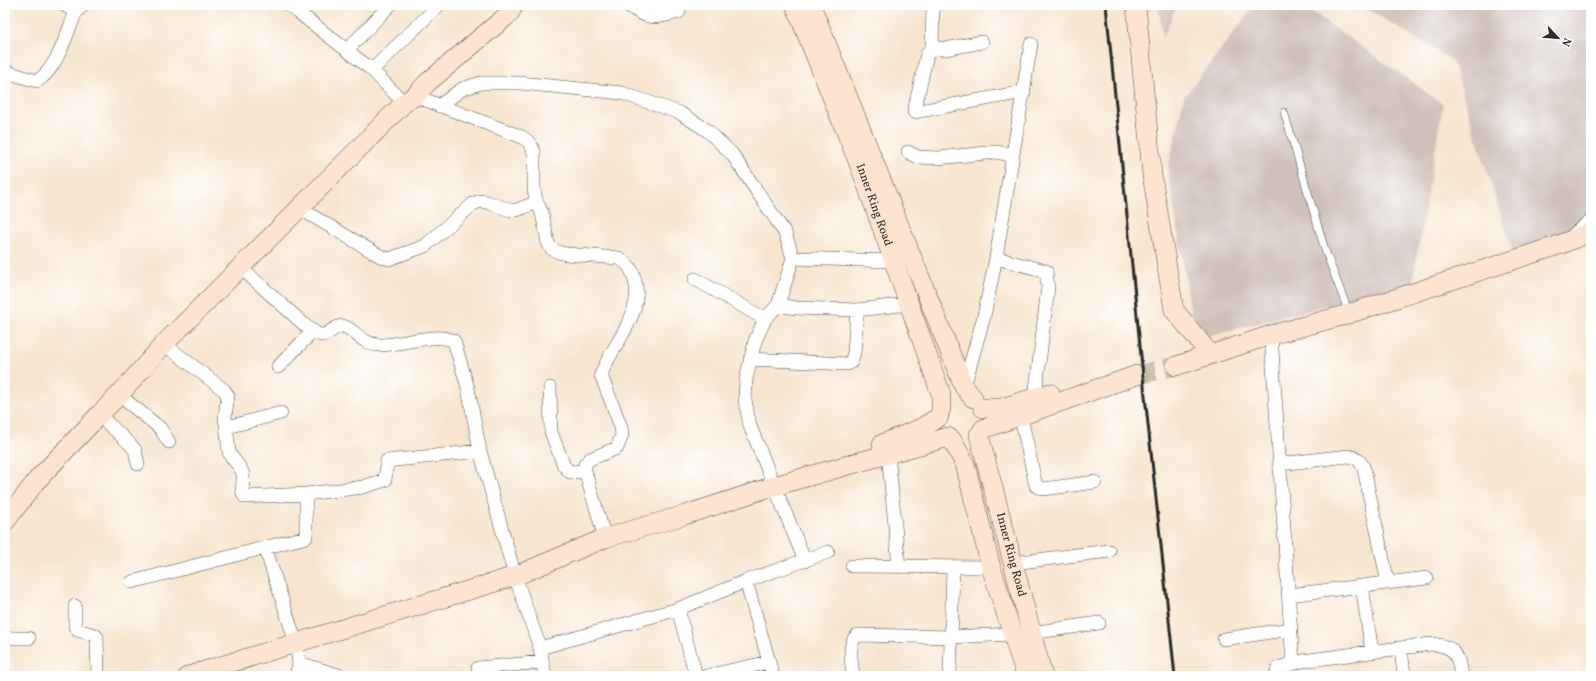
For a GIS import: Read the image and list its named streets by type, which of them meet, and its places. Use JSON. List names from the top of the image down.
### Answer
{
  "streets": {
    "street": ["Inner Ring Road"]
  },
  "north": "bottom right"
}
